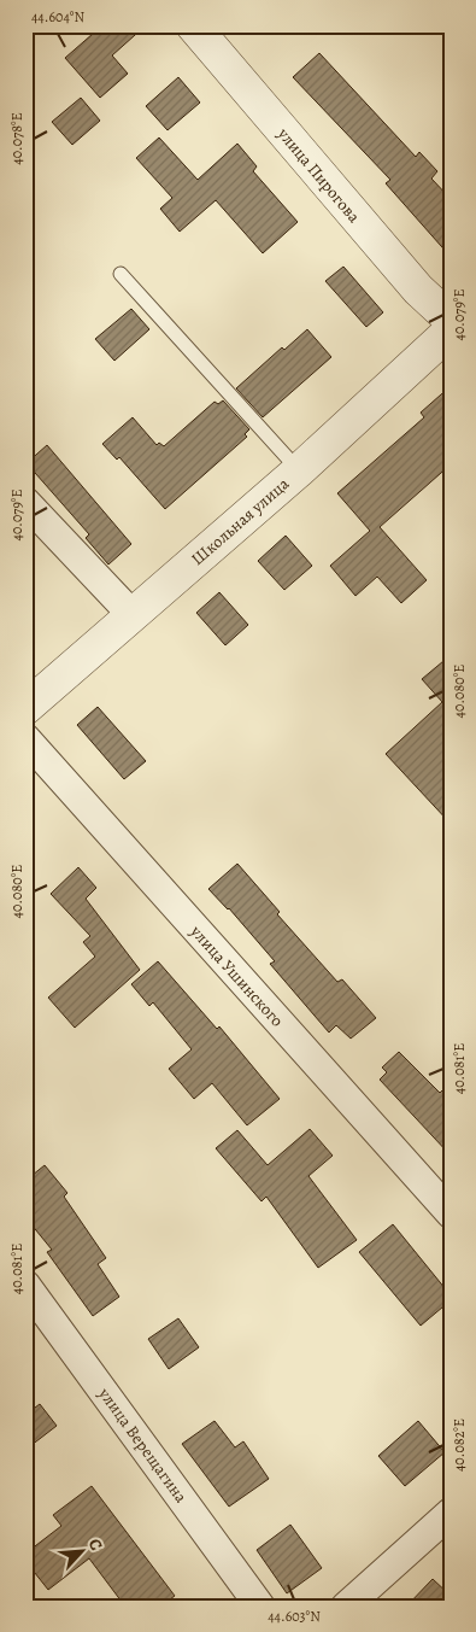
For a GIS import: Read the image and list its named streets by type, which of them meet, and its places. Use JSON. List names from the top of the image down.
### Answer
{
  "streets": {
    "street": [
      "улица Пирогова",
      "Школьная улица",
      "улица Ушинского",
      "улица Верещагина"
    ]
  },
  "north": "top right",
  "coordinates": [
    "44.604°N",
    "40.078°E",
    "40.079°E",
    "40.080°E",
    "40.081°E",
    "40.082°E",
    "44.603°N"
  ]
}
